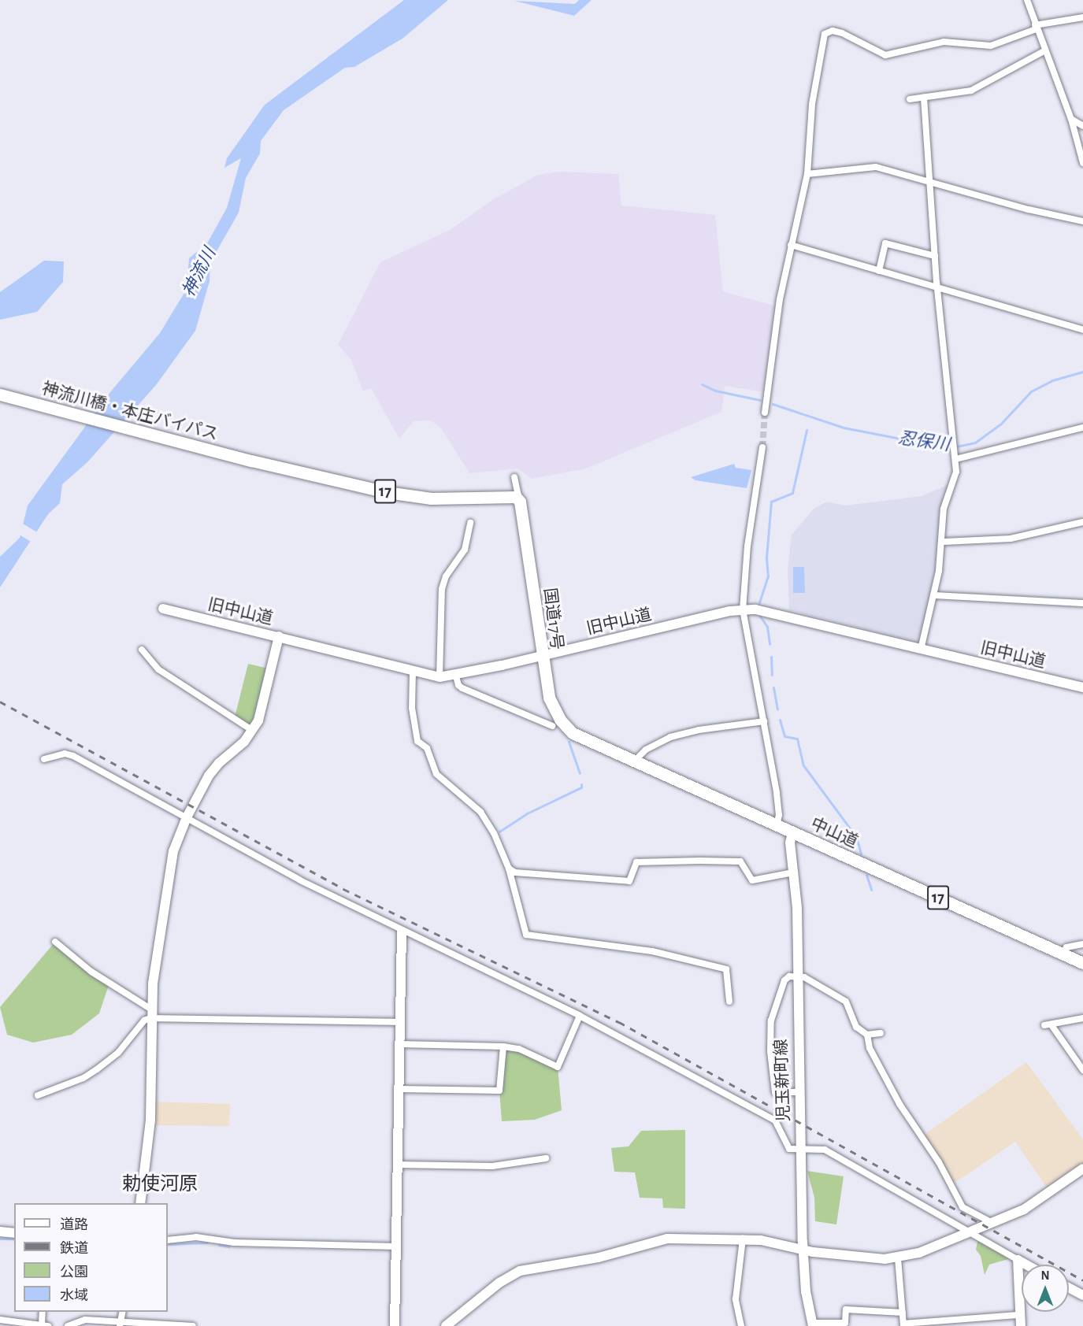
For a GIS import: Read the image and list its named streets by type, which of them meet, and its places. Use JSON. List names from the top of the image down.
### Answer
{
  "streets": {
    "highway": [
      "神流川橋・本庄バイパス",
      "17",
      "国道17号",
      "中山道"
    ],
    "street": ["旧中山道", "児玉新町線"]
  },
  "crossings": [
    ["神流川橋・本庄バイパス", "国道17号"],
    ["旧中山道", "国道17号"],
    ["国道17号", "中山道"],
    ["中山道", "児玉新町線"]
  ],
  "districts": ["勅使河原"],
  "water": ["神流川", "忍保川"],
  "legend": [
    "道路",
    "鉄道",
    "公園",
    "水域"
  ],
  "north": "top"
}
